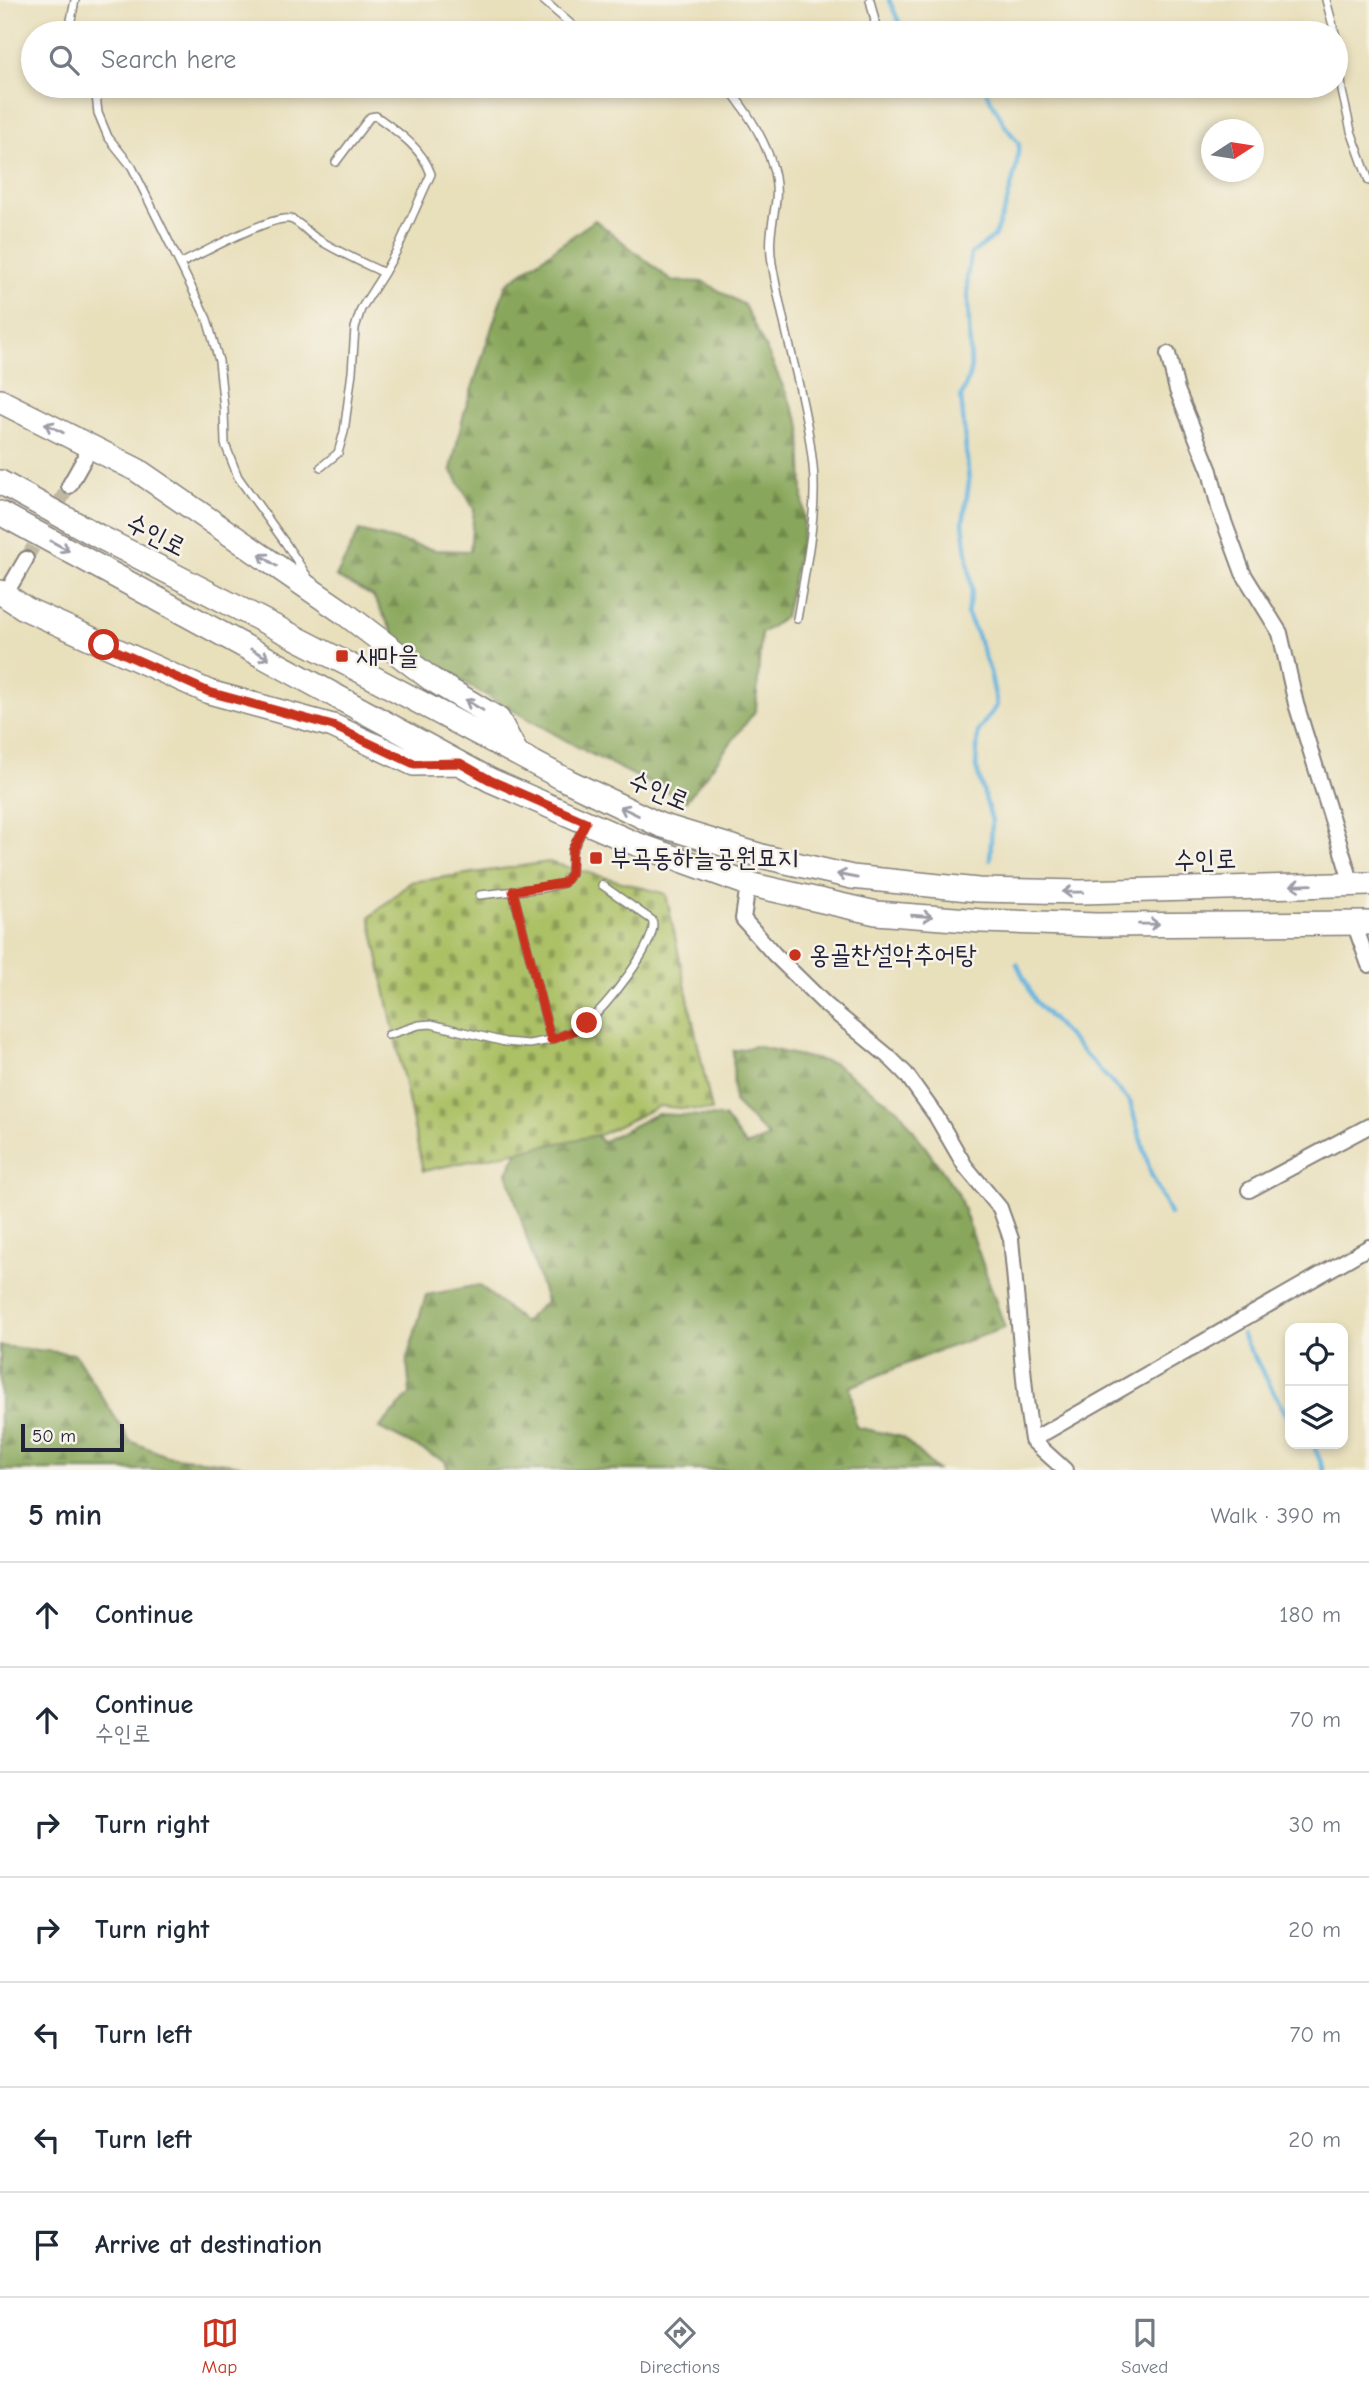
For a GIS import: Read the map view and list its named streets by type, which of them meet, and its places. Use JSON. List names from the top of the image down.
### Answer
{
  "streets": {
    "main road": ["수인로"]
  },
  "places": {
    "transit": ["새마을", "부곡동하늘공원묘지"],
    "other": ["옹골찬설악추어탕"]
  },
  "scale_bar": "50 m",
  "north": "right",
  "page": {
    "search": "Search here",
    "scale": "50 m",
    "heading": ["5 min", "Walk · 390 m"],
    "list": [
      ["Continue", "180 m"],
      ["Continue", "수인로", "70 m"],
      ["Turn right", "30 m"],
      ["Turn right", "20 m"],
      ["Turn left", "70 m"],
      ["Turn left", "20 m"],
      "Arrive at destination"
    ],
    "nav": ["Map", "Directions", "Saved"]
  }
}
